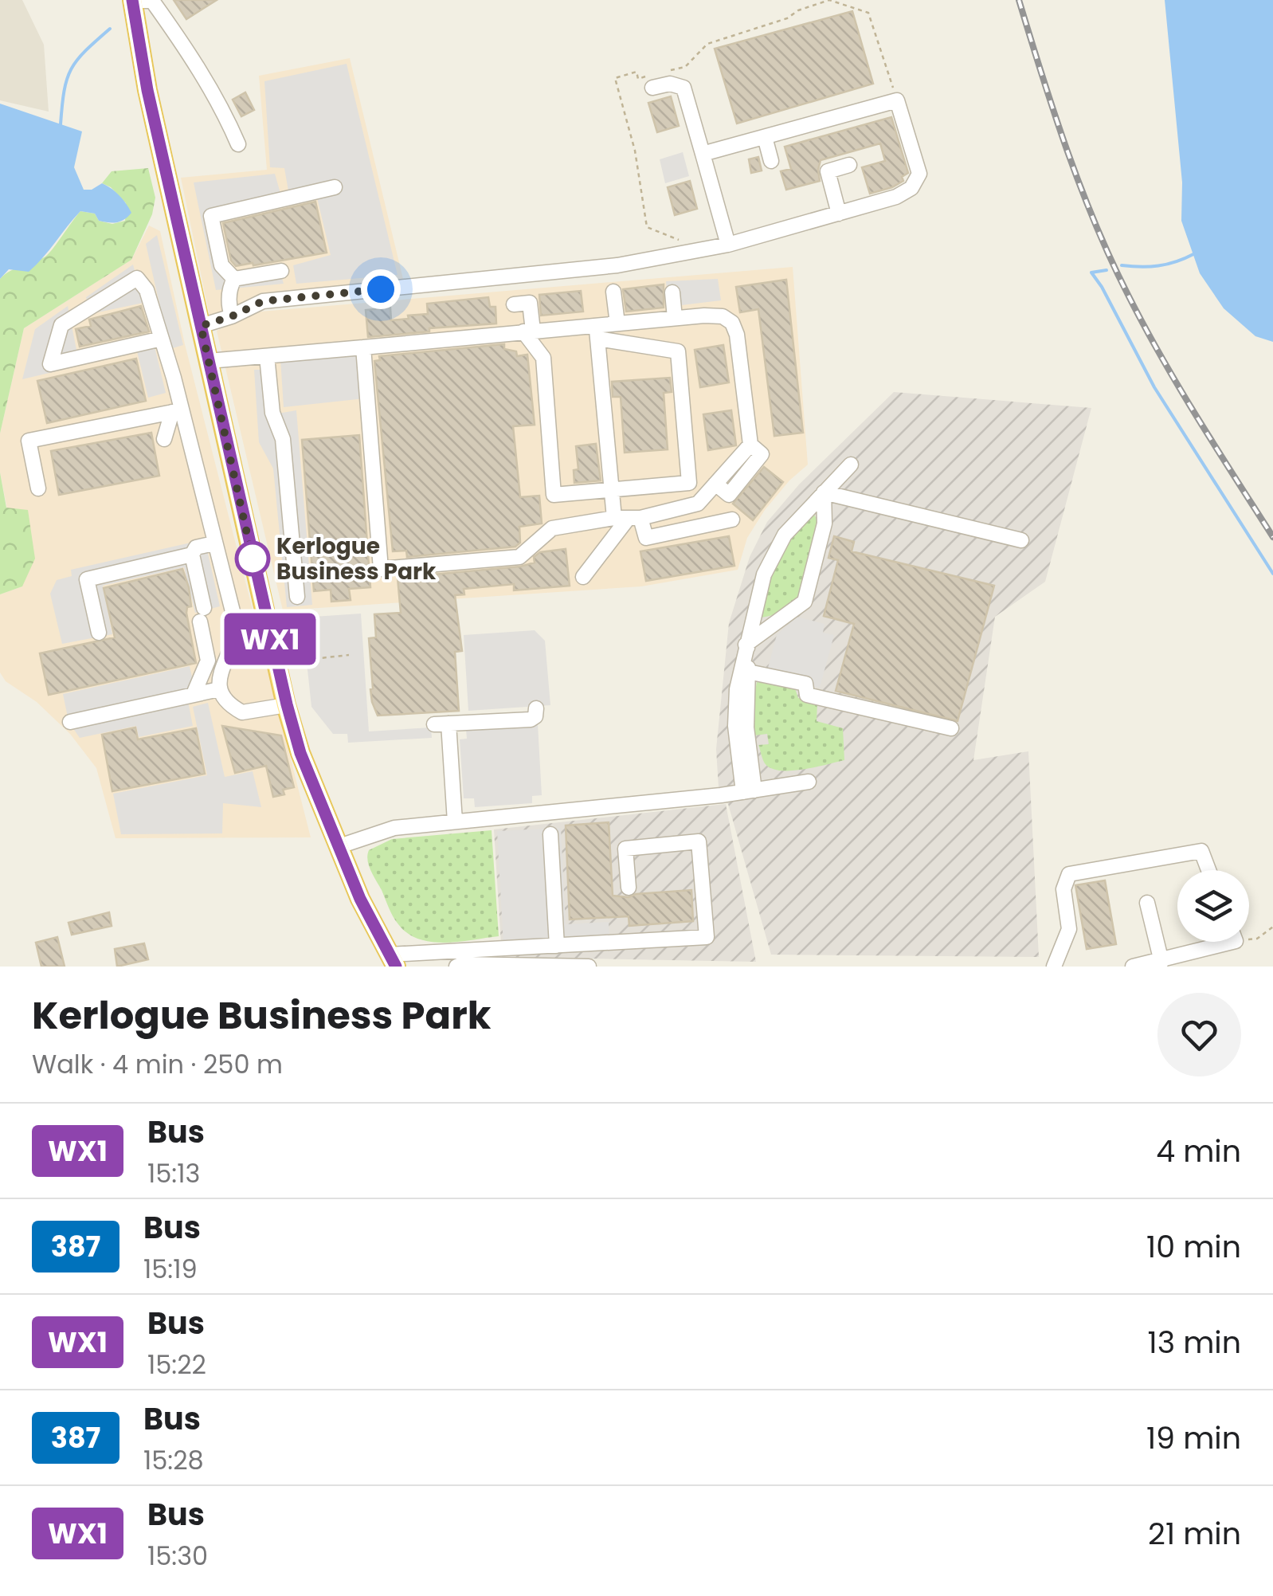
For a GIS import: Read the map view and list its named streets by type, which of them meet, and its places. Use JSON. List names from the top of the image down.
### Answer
{
  "places": ["Kerlogue Business Park"],
  "lines": ["bus line WX1"],
  "page": {
    "on_map": "WX1",
    "heading": ["Kerlogue Business Park", "Walk · 4 min · 250 m"],
    "list": [
      {
        "mark": "WX1",
        "name": "Bus",
        "note": "15:13",
        "value": "4 min"
      },
      {
        "mark": "387",
        "name": "Bus",
        "note": "15:19",
        "value": "10 min"
      },
      {
        "mark": "WX1",
        "name": "Bus",
        "note": "15:22",
        "value": "13 min"
      },
      {
        "mark": "387",
        "name": "Bus",
        "note": "15:28",
        "value": "19 min"
      },
      {
        "mark": "WX1",
        "name": "Bus",
        "note": "15:30",
        "value": "21 min"
      }
    ]
  }
}
